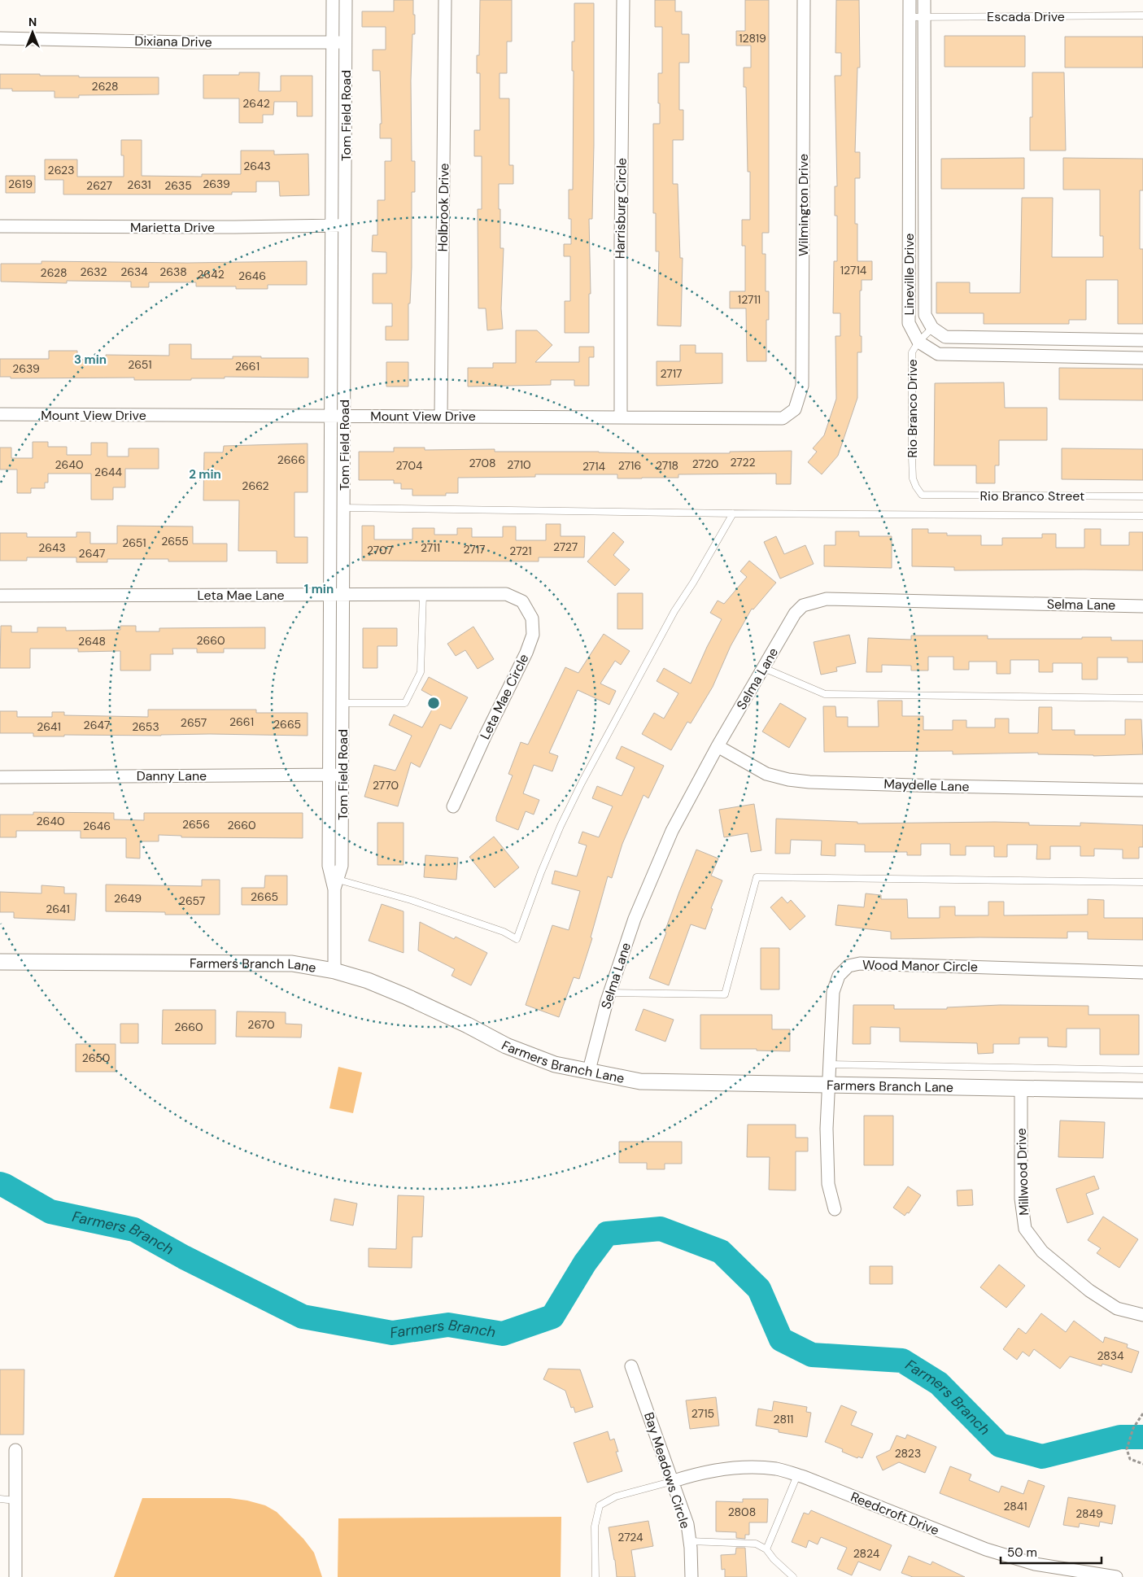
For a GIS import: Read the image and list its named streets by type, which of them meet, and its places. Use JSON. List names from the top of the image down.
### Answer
{
  "streets": {
    "street": [
      "Dixiana Drive",
      "Tom Field Road",
      "Wilmington Drive",
      "Holbrook Drive",
      "Harrisburg Circle",
      "Marietta Drive",
      "Lineville Drive",
      "Mount View Drive",
      "Leta Mae Lane",
      "Selma Lane",
      "Leta Mae Circle",
      "Danny Lane",
      "Maydelle Lane",
      "Farmers Branch Lane",
      "Wood Manor Circle",
      "Millwood Drive",
      "Bay Meadows Circle",
      "Reedcroft Drive"
    ],
    "lane": ["Escada Drive", "Rio Branco Drive", "Rio Branco Street"]
  },
  "crossings": [
    ["Escada Drive", "Lineville Drive"],
    ["Dixiana Drive", "Tom Field Road"],
    ["Tom Field Road", "Marietta Drive"],
    ["Tom Field Road", "Mount View Drive"],
    ["Tom Field Road", "Leta Mae Lane"],
    ["Tom Field Road", "Danny Lane"],
    ["Tom Field Road", "Farmers Branch Lane"],
    ["Wilmington Drive", "Mount View Drive"],
    ["Holbrook Drive", "Mount View Drive"],
    ["Harrisburg Circle", "Mount View Drive"],
    ["Lineville Drive", "Rio Branco Drive"],
    ["Rio Branco Drive", "Rio Branco Street"],
    ["Leta Mae Lane", "Leta Mae Circle"],
    ["Selma Lane", "Maydelle Lane"],
    ["Selma Lane", "Farmers Branch Lane"],
    ["Farmers Branch Lane", "Wood Manor Circle"],
    ["Farmers Branch Lane", "Millwood Drive"],
    ["Bay Meadows Circle", "Reedcroft Drive"]
  ],
  "water": ["Farmers Branch"],
  "house_numbers": [
    "12819",
    "2628",
    "2642",
    "2643",
    "2623",
    "2619",
    "2639",
    "2631",
    "2627",
    "2635",
    "12714",
    "2632",
    "2634",
    "2638",
    "2628",
    "2642",
    "2646",
    "12711",
    "2651",
    "2661",
    "2639",
    "2717",
    "2666",
    "2722",
    "2708",
    "2720",
    "2640",
    "2710",
    "2704",
    "2716",
    "2718",
    "2714",
    "2644",
    "2662",
    "2655",
    "2651",
    "2727",
    "2643",
    "2711",
    "2717",
    "2707",
    "2721",
    "2647",
    "2660",
    "2648",
    "2661",
    "2657",
    "2665",
    "2647",
    "2641",
    "2653",
    "2770",
    "2640",
    "2656",
    "2660",
    "2646",
    "2665",
    "2649",
    "2657",
    "2641",
    "2670",
    "2660",
    "2650",
    "2834",
    "2715",
    "2811",
    "2823",
    "2841",
    "2808",
    "2849",
    "2724",
    "2824"
  ],
  "scale_bar": "50 m",
  "north": "top",
  "rings": ["3 min", "2 min", "1 min"]
}
